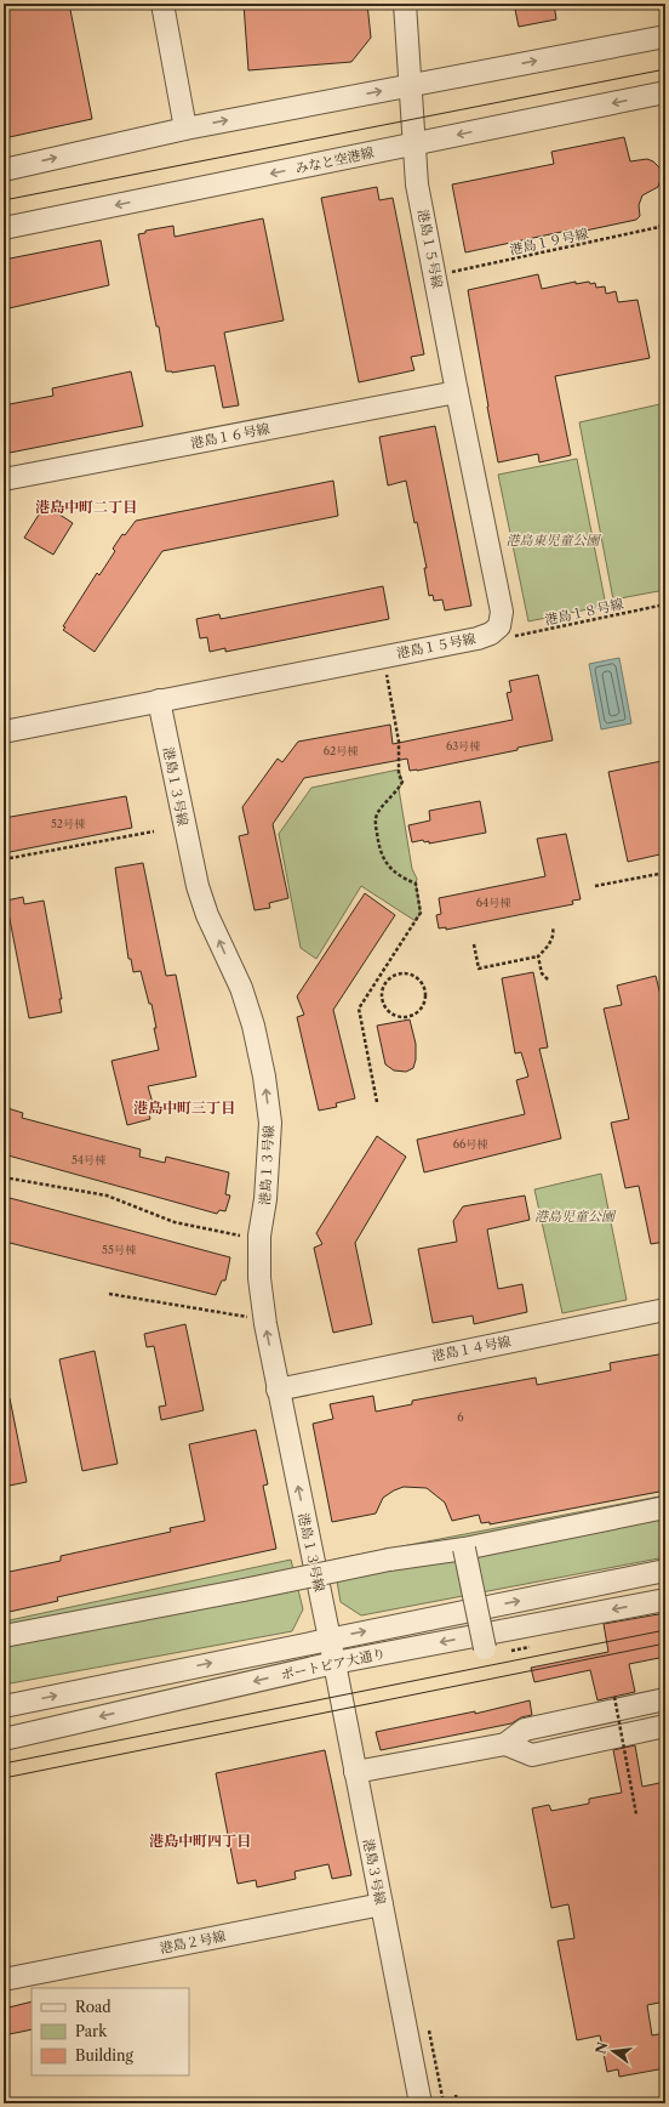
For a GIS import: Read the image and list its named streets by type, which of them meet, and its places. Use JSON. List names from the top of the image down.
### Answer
{
  "streets": {
    "street": [
      "みなと空港線",
      "港島１５号線",
      "港島１６号線",
      "港島１３号線",
      "港島１４号線",
      "ポートピア大通り",
      "港島３号線",
      "港島２号線"
    ],
    "path": ["港島１９号線", "港島１８号線"]
  },
  "crossings": [
    ["みなと空港線", "港島１５号線"],
    ["港島１９号線", "港島１５号線"],
    ["港島１５号線", "港島１６号線"],
    ["港島１５号線", "港島１３号線"],
    ["港島１３号線", "港島１４号線"],
    ["港島１３号線", "ポートピア大通り"],
    ["港島１３号線", "港島３号線"],
    ["ポートピア大通り", "港島３号線"],
    ["港島３号線", "港島２号線"]
  ],
  "one_way": ["港島１３号線"],
  "districts": ["港島中町二丁目", "港島中町三丁目", "港島中町四丁目"],
  "parks": ["港島東児童公園", "港島児童公園"],
  "house_numbers": [
    "63号棟",
    "62号棟",
    "52号棟",
    "64号棟",
    "66号棟",
    "54号棟",
    "55号棟",
    "6"
  ],
  "legend": ["Road", "Park", "Building"],
  "north": "left"
}
